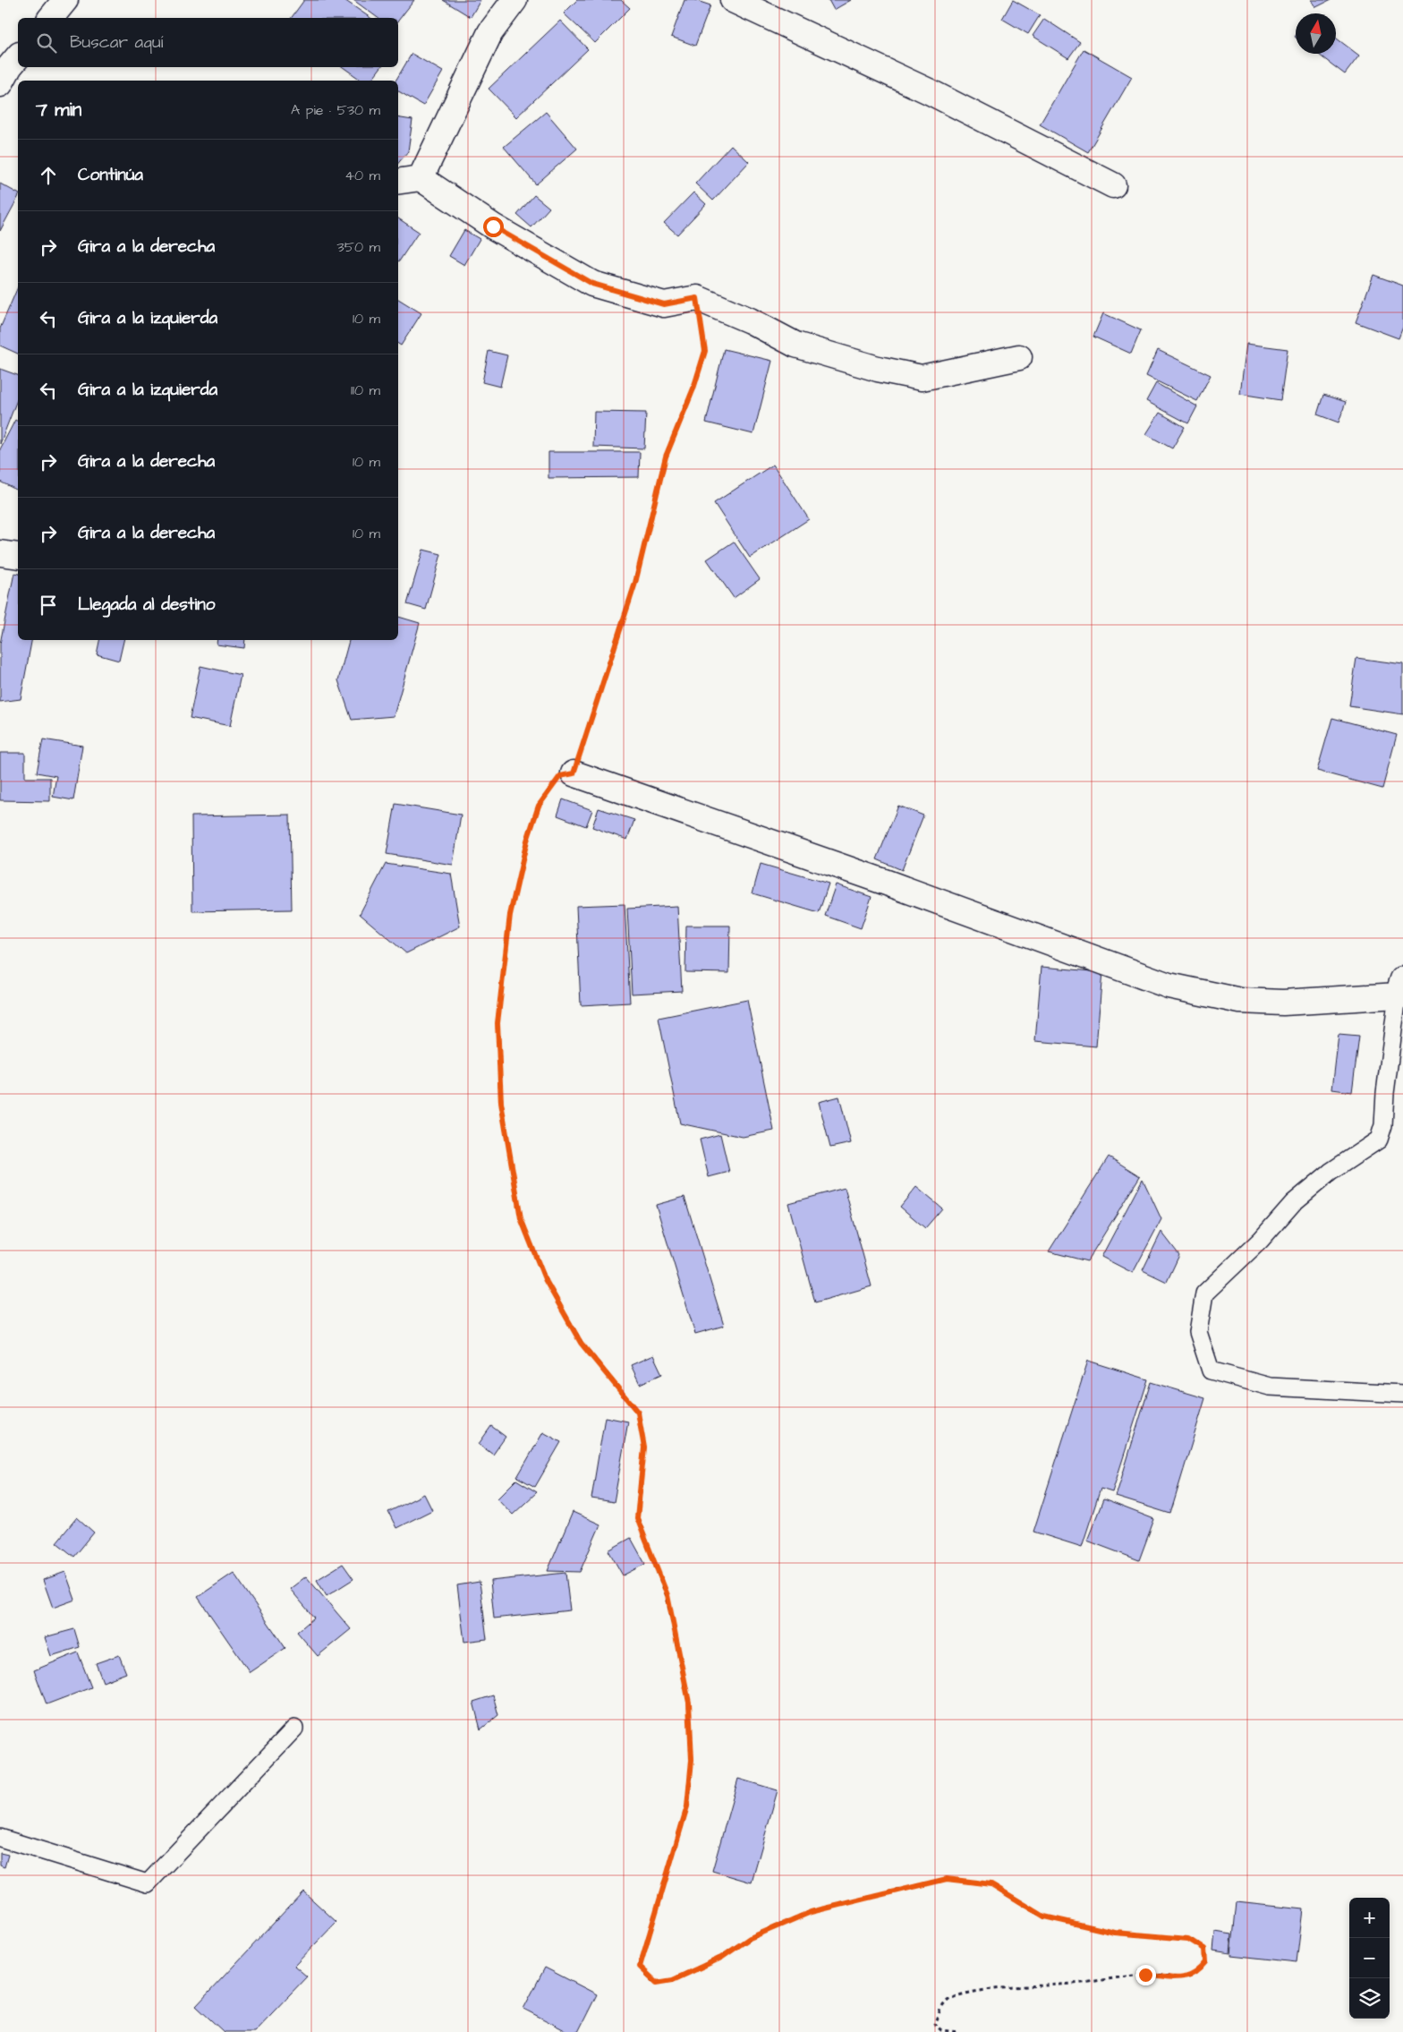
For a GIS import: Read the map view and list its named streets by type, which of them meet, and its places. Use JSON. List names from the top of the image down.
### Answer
{
  "north": "top",
  "page": {
    "search": "Buscar aquí",
    "heading": ["7 min", "A pie · 530 m"],
    "list": [
      ["Continúa", "40 m"],
      ["Gira a la derecha", "350 m"],
      ["Gira a la izquierda", "10 m"],
      ["Gira a la izquierda", "110 m"],
      ["Gira a la derecha", "10 m"],
      ["Gira a la derecha", "10 m"],
      "Llegada al destino"
    ],
    "map_buttons": ["+", "−"]
  }
}
